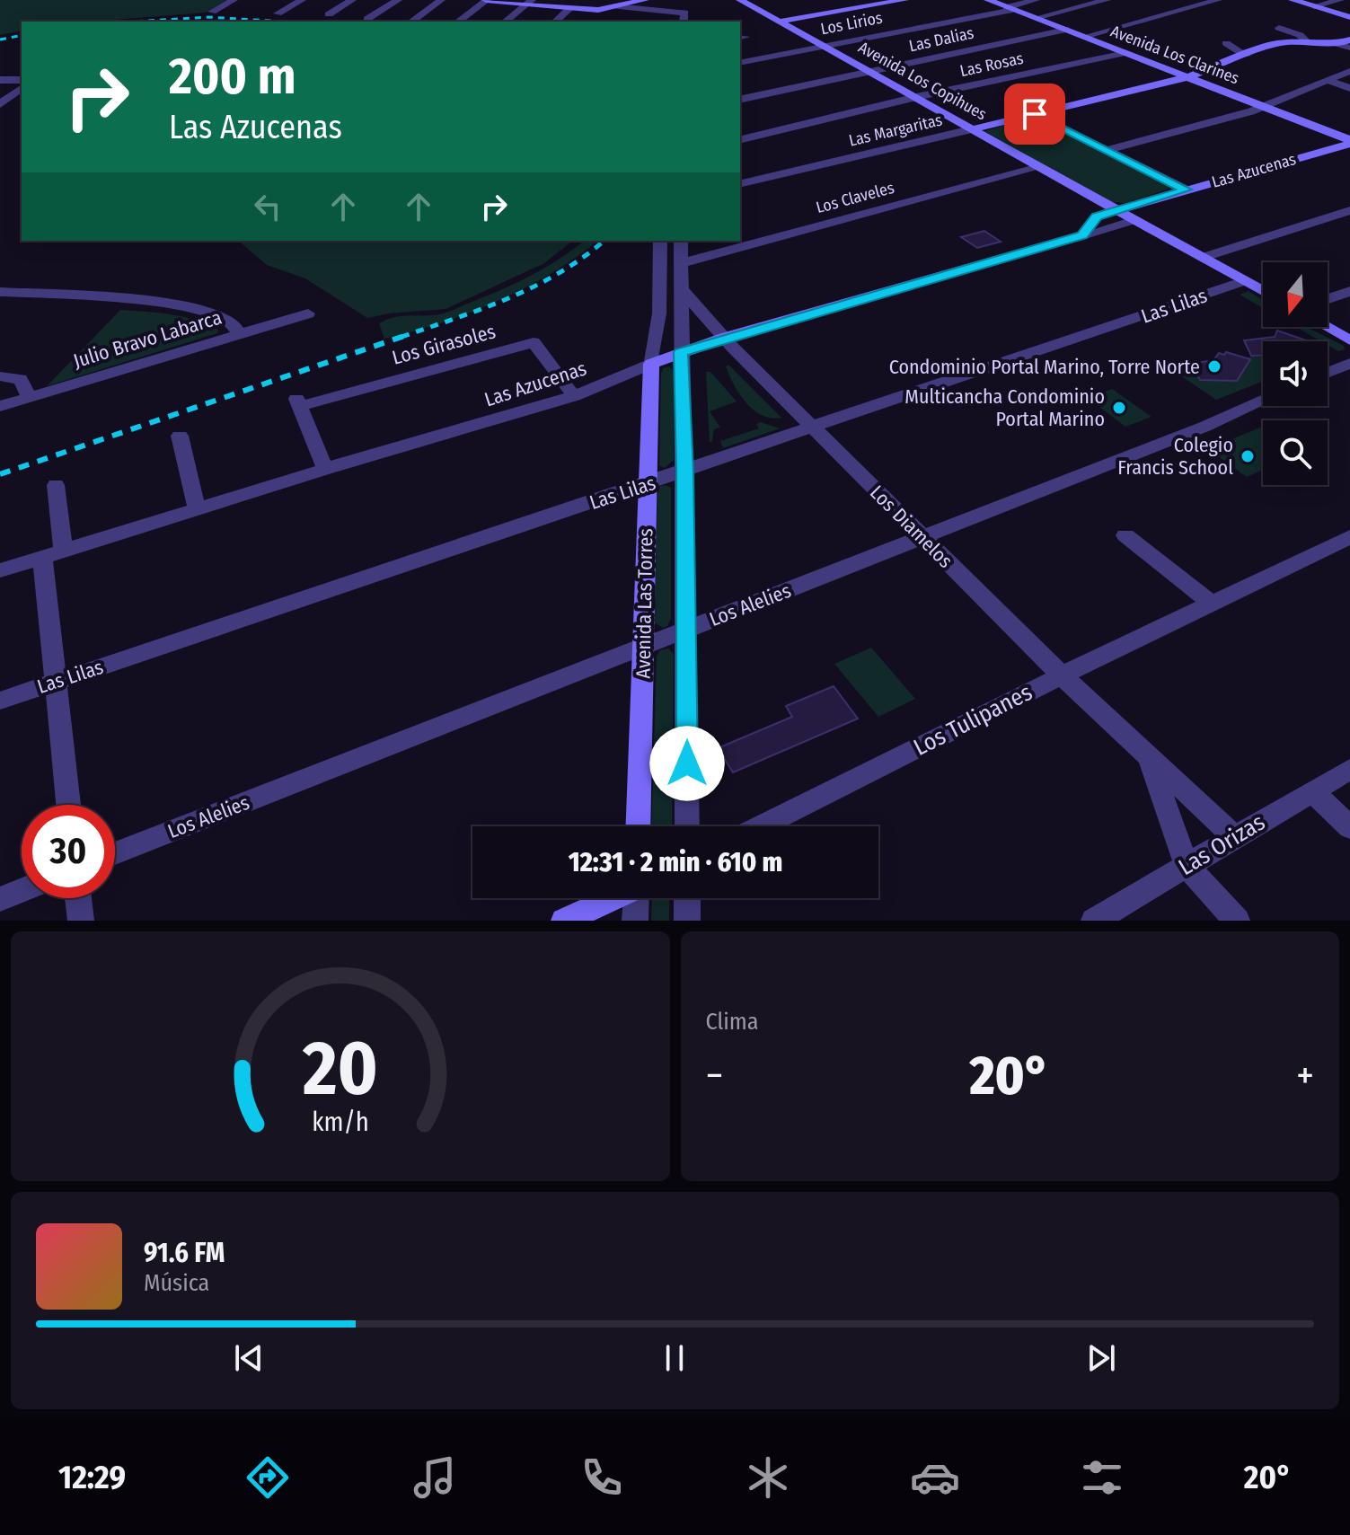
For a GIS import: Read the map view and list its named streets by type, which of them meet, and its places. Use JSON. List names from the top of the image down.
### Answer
{
  "streets": {
    "street": [
      "Los Lirios",
      "Las Dalias",
      "Avenida Los Clarines",
      "Las Rosas",
      "Avenida Los Copihues",
      "Las Margaritas",
      "Las Azucenas",
      "Los Claveles",
      "Las Lilas",
      "Julio Bravo Labarca",
      "Los Girasoles",
      "Los Diamelos",
      "Avenida Las Torres",
      "Los Alelies",
      "Los Tulipanes",
      "Las Orizas"
    ]
  },
  "crossings": [
    ["Los Lirios", "Avenida Los Clarines"],
    ["Los Lirios", "Avenida Los Copihues"],
    ["Las Dalias", "Avenida Los Clarines"],
    ["Las Dalias", "Avenida Los Copihues"],
    ["Avenida Los Clarines", "Las Rosas"],
    ["Avenida Los Clarines", "Las Margaritas"],
    ["Avenida Los Clarines", "Las Azucenas"],
    ["Las Rosas", "Avenida Los Copihues"],
    ["Avenida Los Copihues", "Las Margaritas"],
    ["Avenida Los Copihues", "Las Azucenas"],
    ["Avenida Los Copihues", "Los Claveles"],
    ["Avenida Los Copihues", "Las Lilas"],
    ["Las Azucenas", "Los Girasoles"],
    ["Las Azucenas", "Los Diamelos"],
    ["Las Azucenas", "Avenida Las Torres"],
    ["Los Claveles", "Avenida Las Torres"],
    ["Las Lilas", "Los Diamelos"],
    ["Las Lilas", "Avenida Las Torres"],
    ["Los Diamelos", "Avenida Las Torres"],
    ["Los Diamelos", "Los Alelies"],
    ["Los Diamelos", "Los Tulipanes"],
    ["Los Diamelos", "Las Orizas"],
    ["Avenida Las Torres", "Los Alelies"]
  ],
  "places": ["Condominio Portal Marino, Torre Norte", "Multicancha Condominio Portal Marino", "Colegio Francis School"],
  "north": "bottom",
  "page": {
    "turn": ["200 m", "Las Azucenas"],
    "limit": "30",
    "trip": "12:31 · 2 min · 610 m",
    "tile": "Clima",
    "heat": ["−", "20°", "+"],
    "song": ["91.6 FM", "Música"],
    "tabs": ["12:29", "20°"],
    "gauge": ["20", "km/h"]
  }
}
